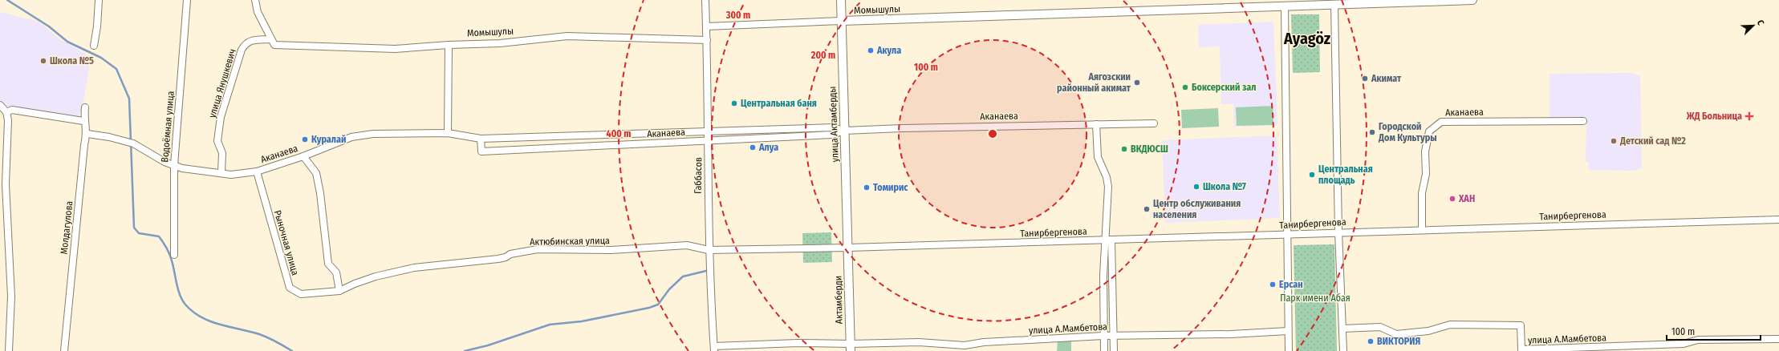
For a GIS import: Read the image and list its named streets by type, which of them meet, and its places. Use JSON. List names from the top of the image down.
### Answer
{
  "streets": {
    "main road": ["Момышулы", "улица Актамберды", "Актамберди"],
    "street": [
      "улица Янушкевич",
      "Аканаева",
      "Водоёмная улица",
      "Габбасов",
      "Танирбергенова",
      "Молдагулова",
      "Актюбинская улица",
      "Рыночная улица",
      "улица А.Мамбетова"
    ]
  },
  "crossings": [
    ["Момышулы", "улица Янушкевич"],
    ["Момышулы", "улица Актамберды"],
    ["Момышулы", "Габбасов"],
    ["улица Янушкевич", "Аканаева"],
    ["Аканаева", "улица Актамберды"],
    ["Аканаева", "Водоёмная улица"],
    ["Аканаева", "Габбасов"],
    ["Аканаева", "Танирбергенова"],
    ["Аканаева", "Молдагулова"],
    ["Аканаева", "Рыночная улица"],
    ["улица Актамберды", "Танирбергенова"],
    ["улица Актамберды", "Актамберди"],
    ["Габбасов", "Танирбергенова"],
    ["Габбасов", "Актюбинская улица"],
    ["Габбасов", "улица А.Мамбетова"],
    ["Танирбергенова", "Актюбинская улица"],
    ["Танирбергенова", "Актамберди"],
    ["Актюбинская улица", "Рыночная улица"],
    ["Актамберди", "улица А.Мамбетова"]
  ],
  "districts": ["Ayagöz"],
  "parks": ["Парк имени Абая"],
  "places": {
    "other": [
      "Акула",
      "Школа №5",
      "Акимат",
      "Аягозскии районный акимат",
      "Боксерский зал",
      "Центральная баня",
      "Городской Дом Культуры",
      "Куралай",
      "Детский сад №2",
      "Алуа",
      "ВКДЮСШ",
      "Центральная площадь",
      "Школа №7",
      "Томирис",
      "ХАН",
      "Центр обслуживания населения",
      "Ерсан",
      "ВИКТОРИЯ"
    ],
    "health": ["ЖД Больница"]
  },
  "scale_bar": "100 m",
  "north": "top right",
  "rings": [
    "300 m",
    "200 m",
    "100 m",
    "400 m"
  ]
}
